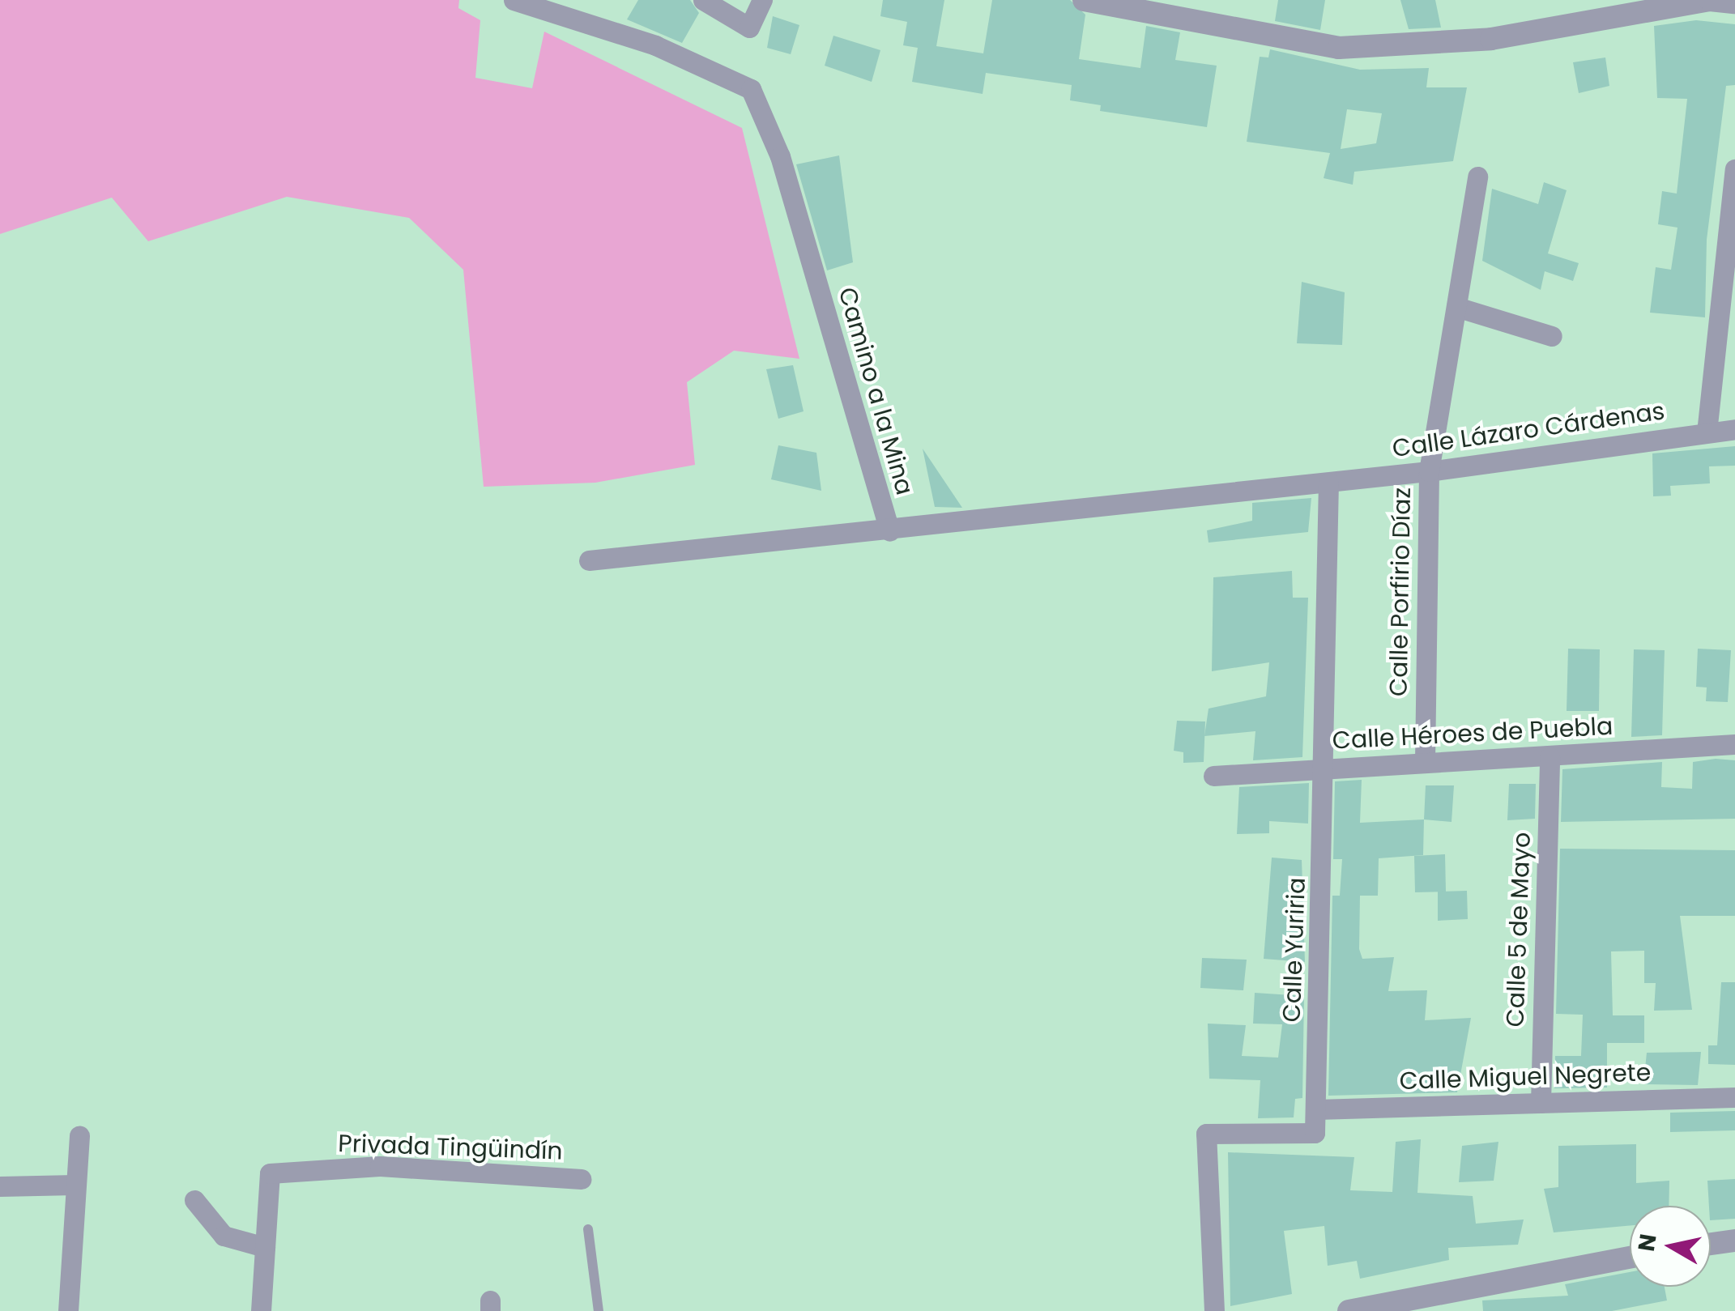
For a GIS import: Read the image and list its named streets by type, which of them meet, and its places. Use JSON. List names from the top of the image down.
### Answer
{
  "streets": {
    "street": [
      "Camino a la Mina",
      "Calle Lázaro Cárdenas",
      "Calle Porfirio Díaz",
      "Calle Héroes de Puebla",
      "Calle 5 de Mayo",
      "Calle Yuriria",
      "Calle Miguel Negrete",
      "Privada Tingüindín"
    ]
  },
  "crossings": [
    ["Camino a la Mina", "Calle Lázaro Cárdenas"],
    ["Camino a la Mina", "Calle Yuriria"],
    ["Calle Lázaro Cárdenas", "Calle Porfirio Díaz"],
    ["Calle Lázaro Cárdenas", "Calle Yuriria"],
    ["Calle Porfirio Díaz", "Calle Héroes de Puebla"],
    ["Calle Héroes de Puebla", "Calle 5 de Mayo"],
    ["Calle Héroes de Puebla", "Calle Yuriria"],
    ["Calle 5 de Mayo", "Calle Miguel Negrete"],
    ["Calle Yuriria", "Calle Miguel Negrete"]
  ],
  "north": "left"
}
